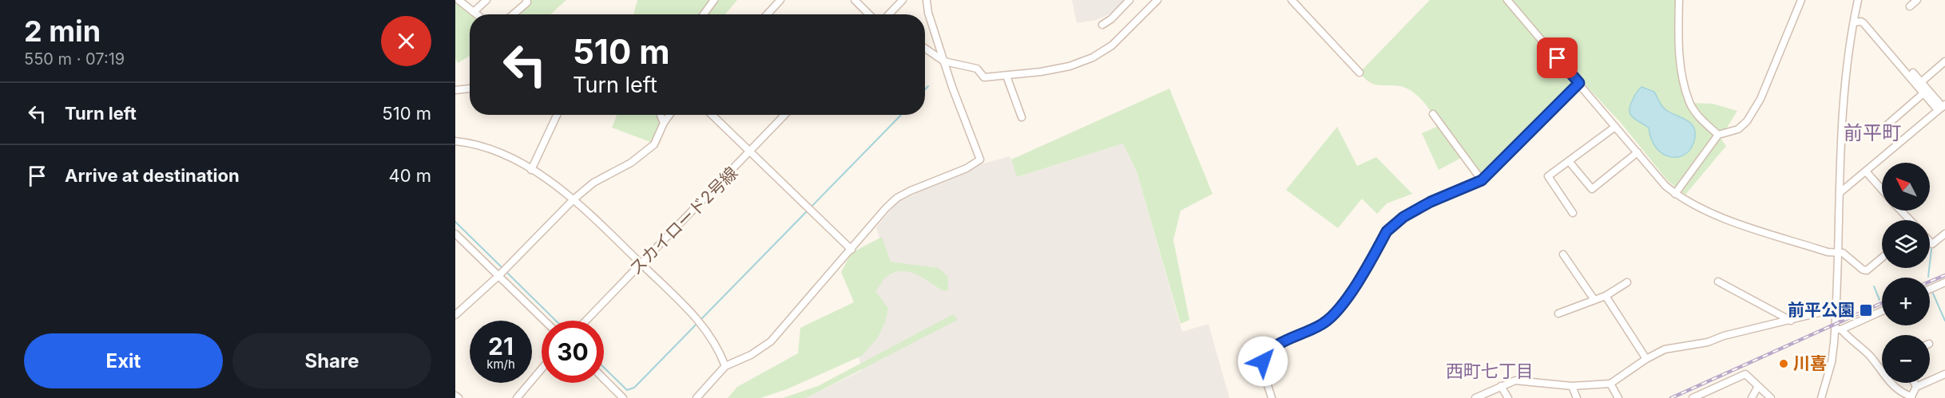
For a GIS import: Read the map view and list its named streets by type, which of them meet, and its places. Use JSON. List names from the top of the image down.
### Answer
{
  "streets": {
    "street": ["スカイロード2号線"]
  },
  "districts": ["前平町", "西町七丁目"],
  "places": {
    "transit": ["前平公園"],
    "other": ["川喜"]
  },
  "north": "top left",
  "page": {
    "heading": ["2 min", "550 m · 07:19"],
    "turn": ["510 m", "Turn left"],
    "list": [
      {
        "name": "Turn left",
        "value": "510 m"
      },
      {
        "name": "Arrive at destination",
        "value": "40 m"
      }
    ],
    "map_buttons": ["+", "−"],
    "speed": "21 km/h",
    "limit": "30",
    "buttons": ["Exit", "Share"]
  }
}
